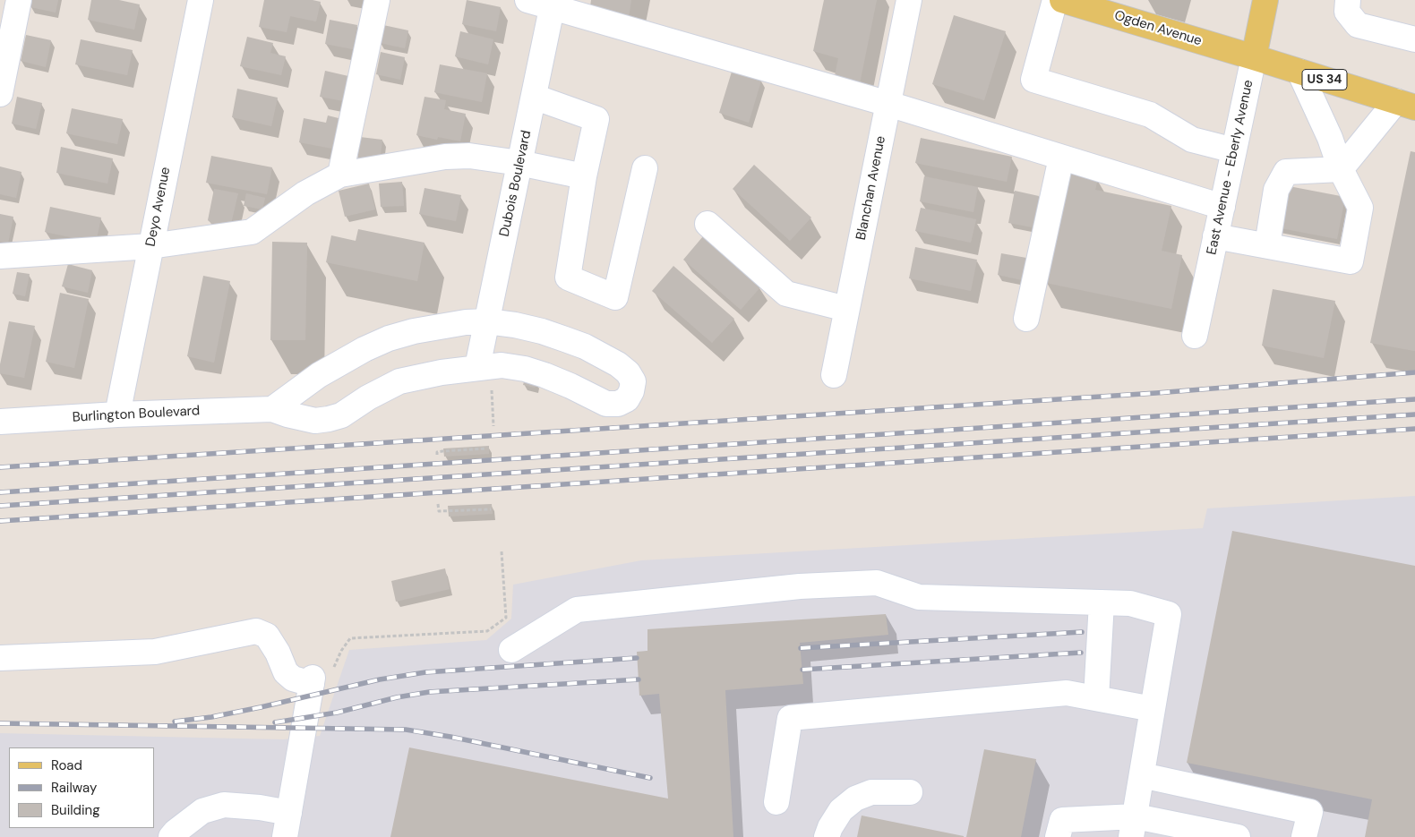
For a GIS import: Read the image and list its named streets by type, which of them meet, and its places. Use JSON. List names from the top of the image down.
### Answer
{
  "streets": {
    "main road": ["Ogden Avenue", "US 34", "East Avenue - Eberly Avenue"],
    "street": [
      "Dubois Boulevard",
      "Blanchan Avenue",
      "Deyo Avenue",
      "Burlington Boulevard"
    ]
  },
  "crossings": [
    ["Ogden Avenue", "US 34"],
    ["Ogden Avenue", "East Avenue - Eberly Avenue"],
    ["US 34", "East Avenue - Eberly Avenue"],
    ["Dubois Boulevard", "Burlington Boulevard"],
    ["Deyo Avenue", "Burlington Boulevard"]
  ],
  "legend": ["Road", "Railway", "Building"]
}
